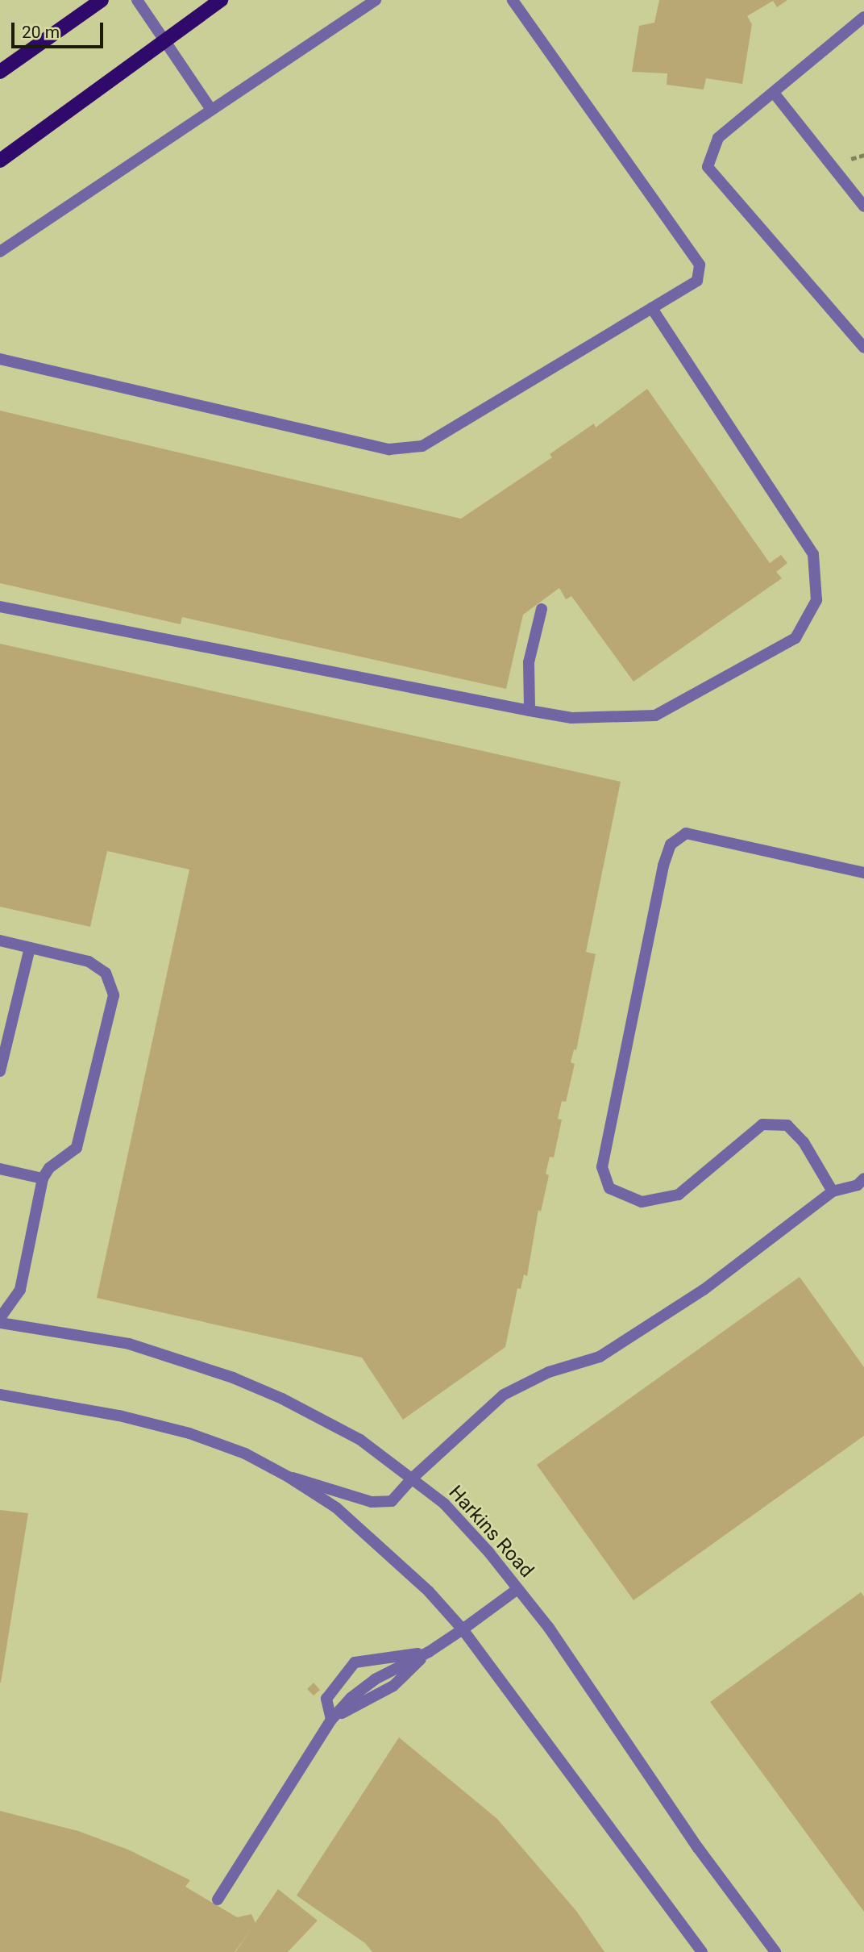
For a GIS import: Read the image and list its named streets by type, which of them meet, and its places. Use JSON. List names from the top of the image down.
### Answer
{
  "streets": {
    "street": ["Harkins Road"]
  },
  "scale_bar": "20 m"
}
